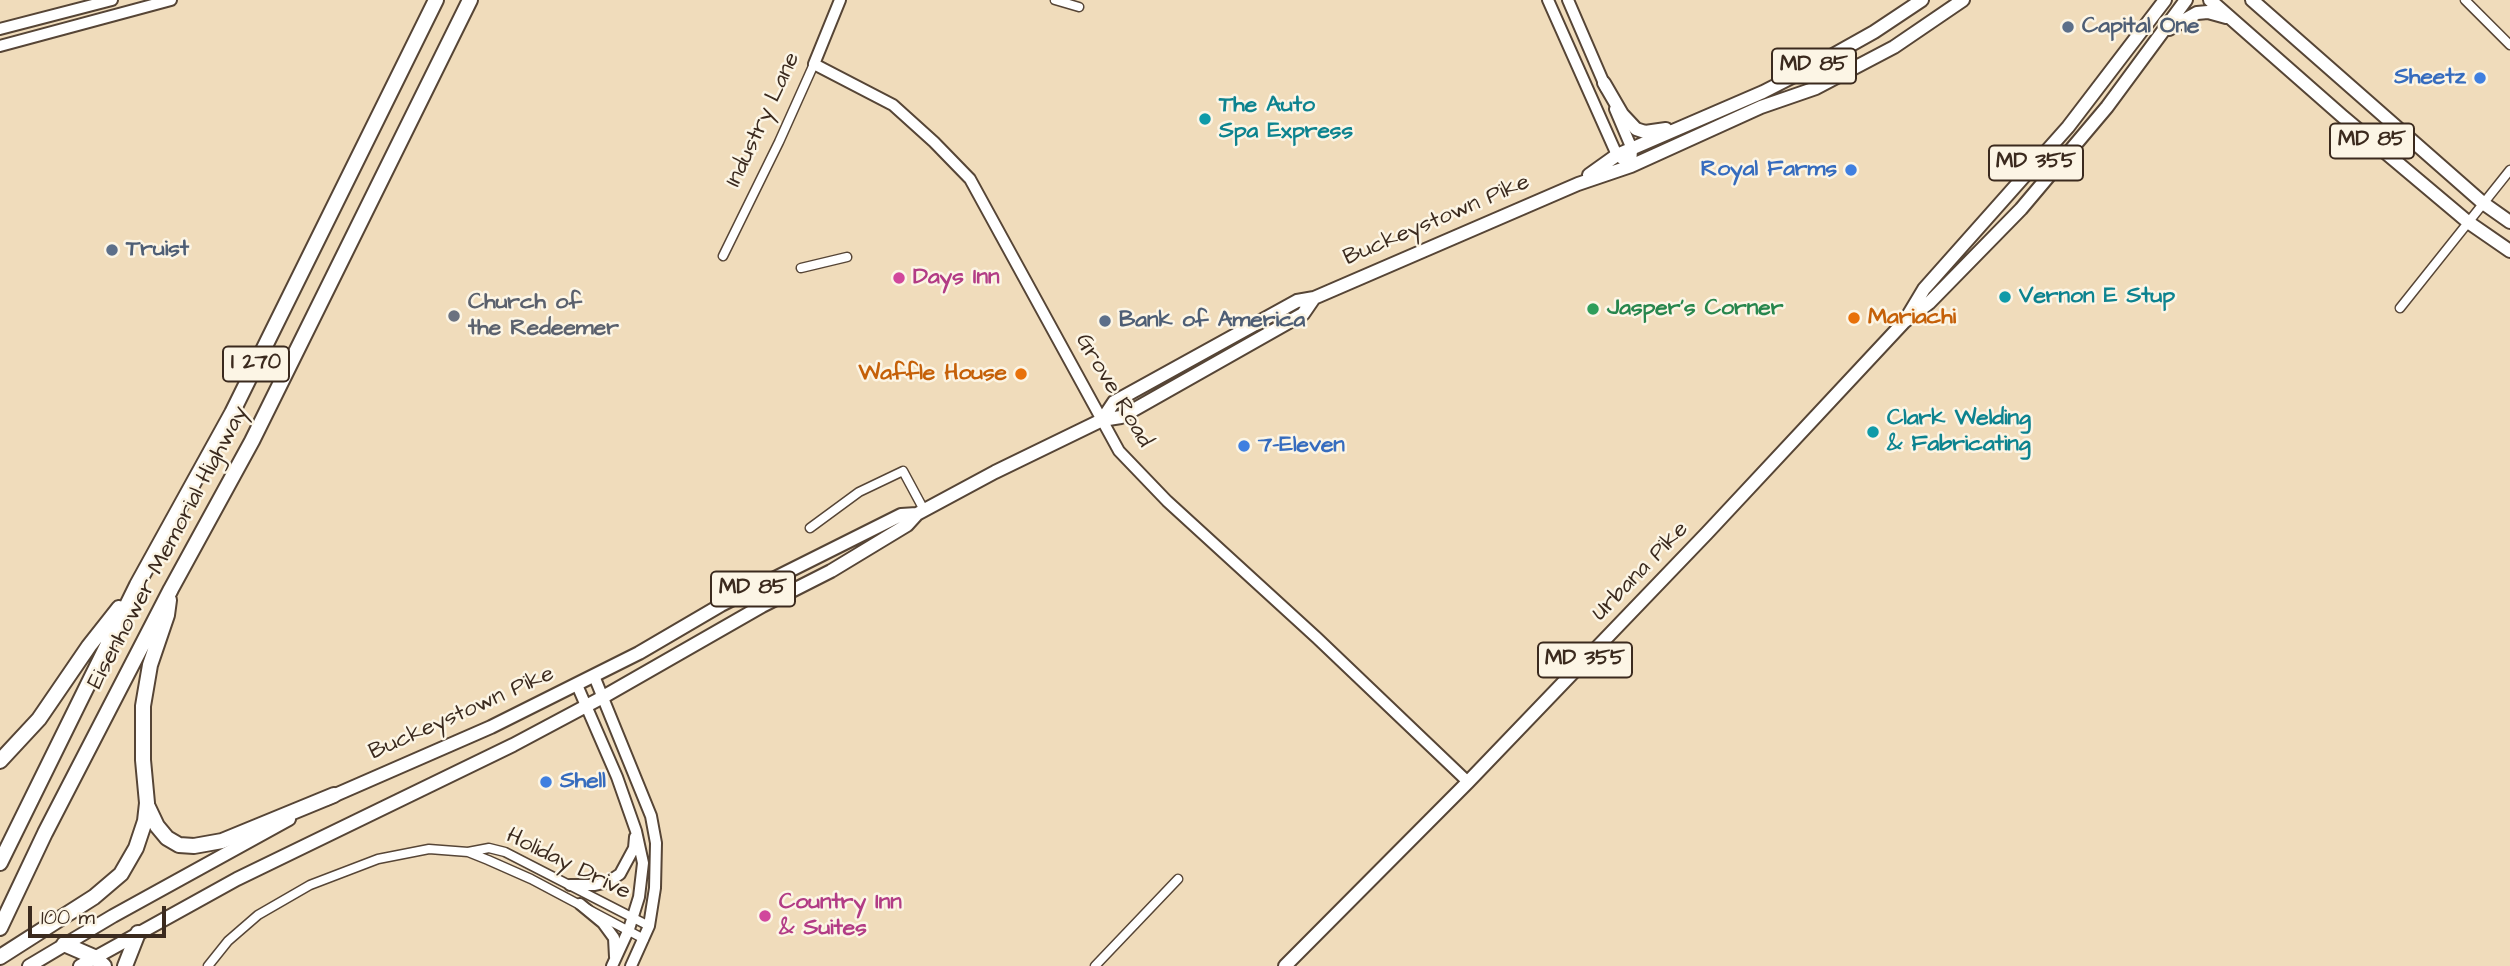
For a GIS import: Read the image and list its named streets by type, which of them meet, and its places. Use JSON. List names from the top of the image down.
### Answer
{
  "streets": {
    "highway": ["I 270", "Eisenhower Memorial Highway"],
    "main road": [
      "MD 85",
      "Industry Lane",
      "MD 355",
      "Buckeystown Pike",
      "Grove Road",
      "Urbana Pike"
    ],
    "street": ["Holiday Drive"]
  },
  "crossings": [
    ["Industry Lane", "Grove Road"],
    ["Buckeystown Pike", "Grove Road"],
    ["Grove Road", "Urbana Pike"]
  ],
  "places": [
    "Capital One",
    "Sheetz",
    "The Auto Spa Express",
    "Royal Farms",
    "Truist",
    "Days Inn",
    "Vernon E Stup",
    "Jasper's Corner",
    "Church of the Redeemer",
    "Mariachi",
    "Bank of America",
    "Waffle House",
    "Clark Welding & Fabricating",
    "7-Eleven",
    "Shell",
    "Country Inn & Suites"
  ],
  "scale_bar": "100 m"
}
